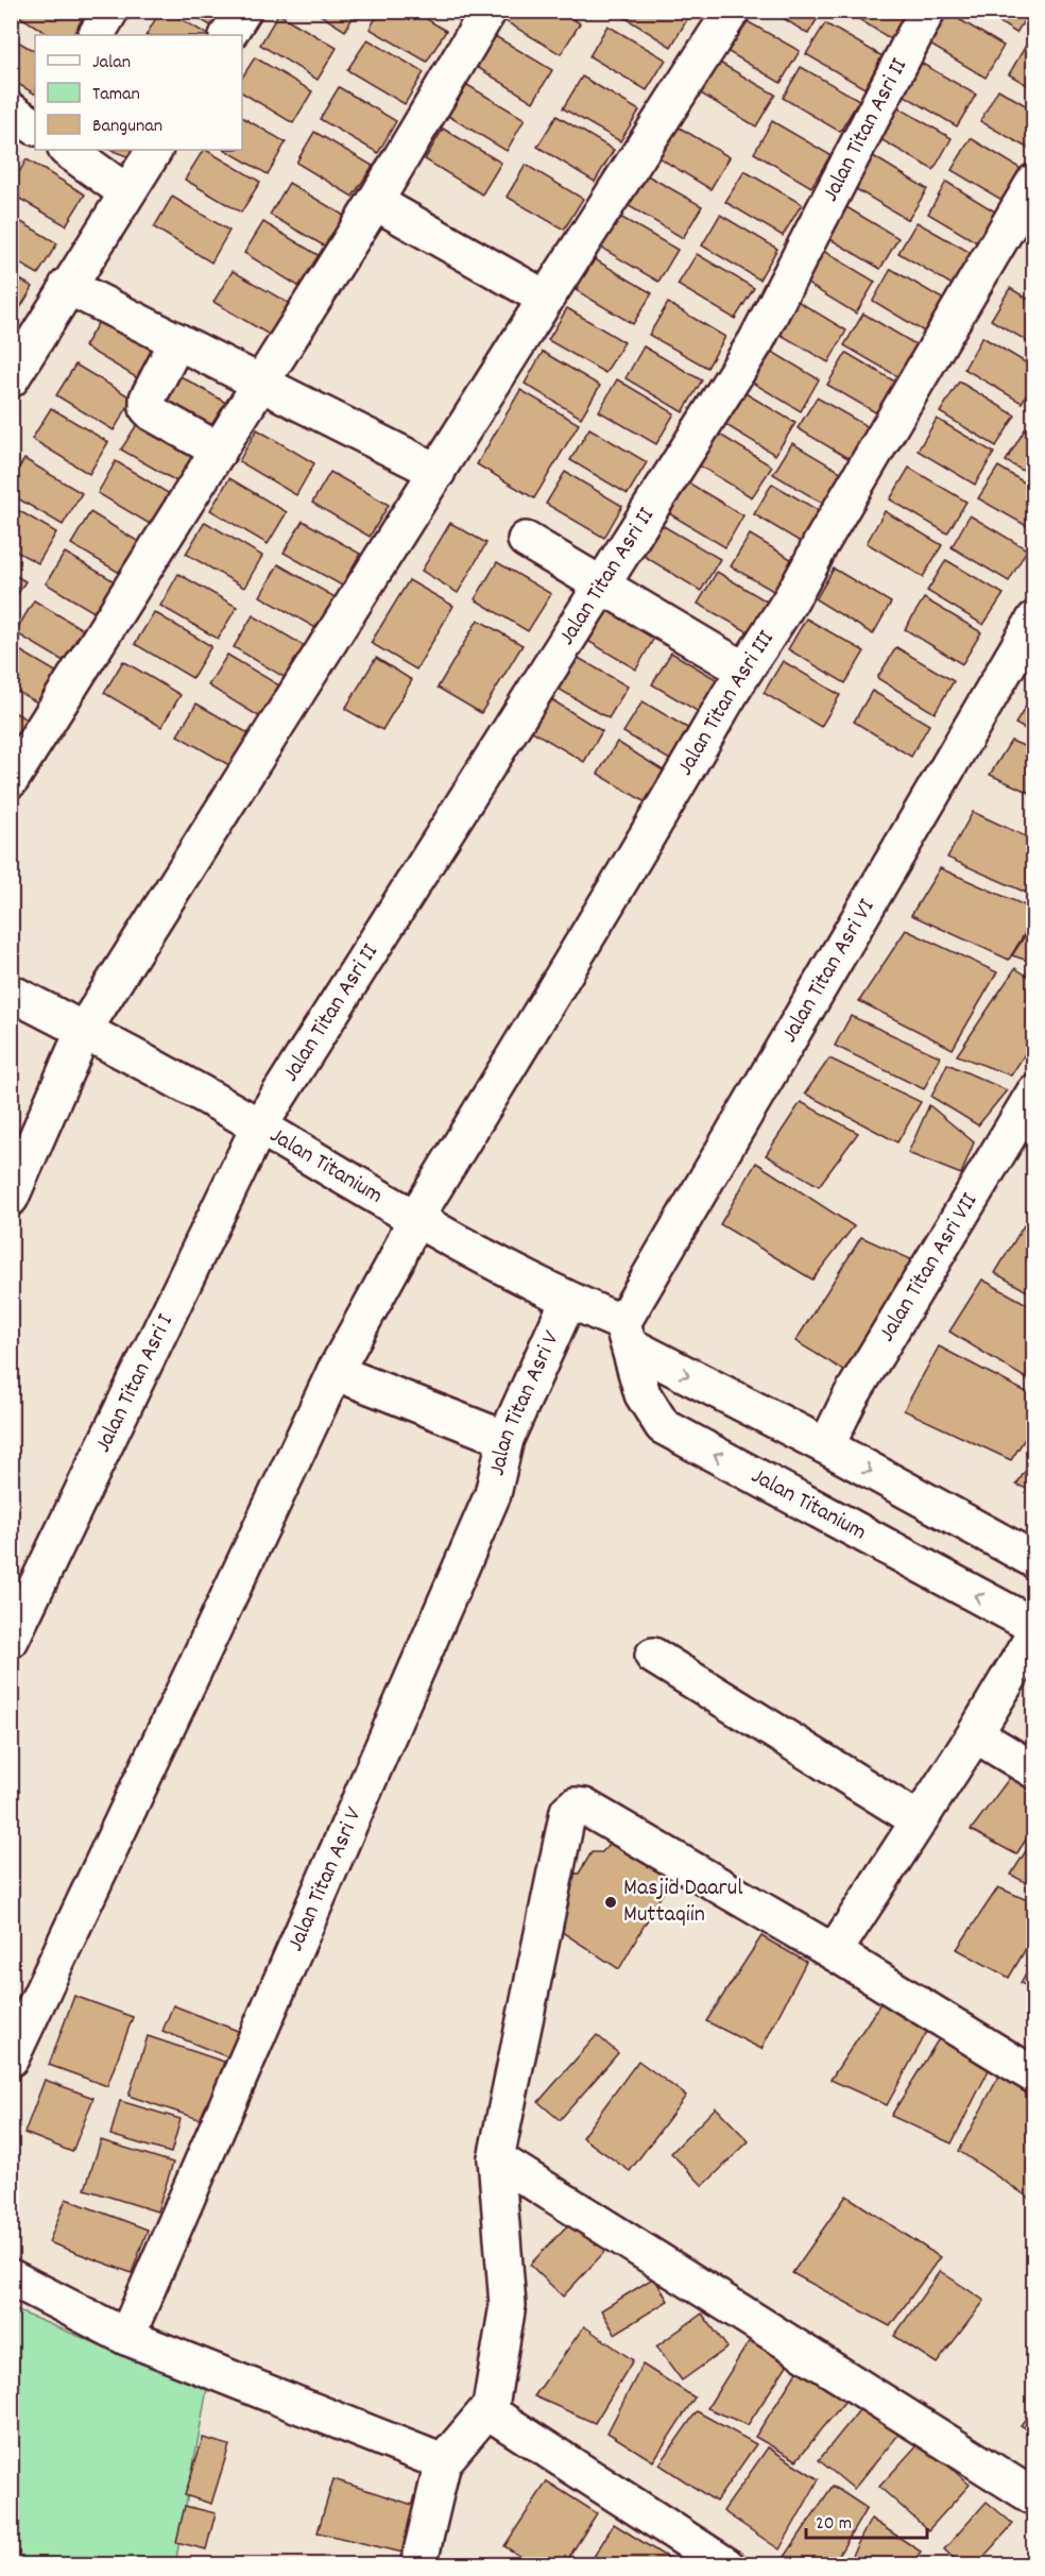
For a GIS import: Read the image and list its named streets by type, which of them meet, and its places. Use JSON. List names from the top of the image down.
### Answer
{
  "streets": {
    "street": [
      "Jalan Titan Asri II",
      "Jalan Titan Asri III",
      "Jalan Titan Asri VI",
      "Jalan Titanium",
      "Jalan Titan Asri VII",
      "Jalan Titan Asri I",
      "Jalan Titan Asri V"
    ]
  },
  "crossings": [
    ["Jalan Titan Asri II", "Jalan Titanium"],
    ["Jalan Titan Asri II", "Jalan Titan Asri I"],
    ["Jalan Titan Asri III", "Jalan Titanium"],
    ["Jalan Titan Asri VI", "Jalan Titanium"],
    ["Jalan Titanium", "Jalan Titan Asri VII"],
    ["Jalan Titanium", "Jalan Titan Asri I"],
    ["Jalan Titanium", "Jalan Titan Asri V"]
  ],
  "places": ["Masjid Daarul Muttaqiin"],
  "legend": ["Jalan", "Taman", "Bangunan"],
  "scale_bar": "20 m"
}
